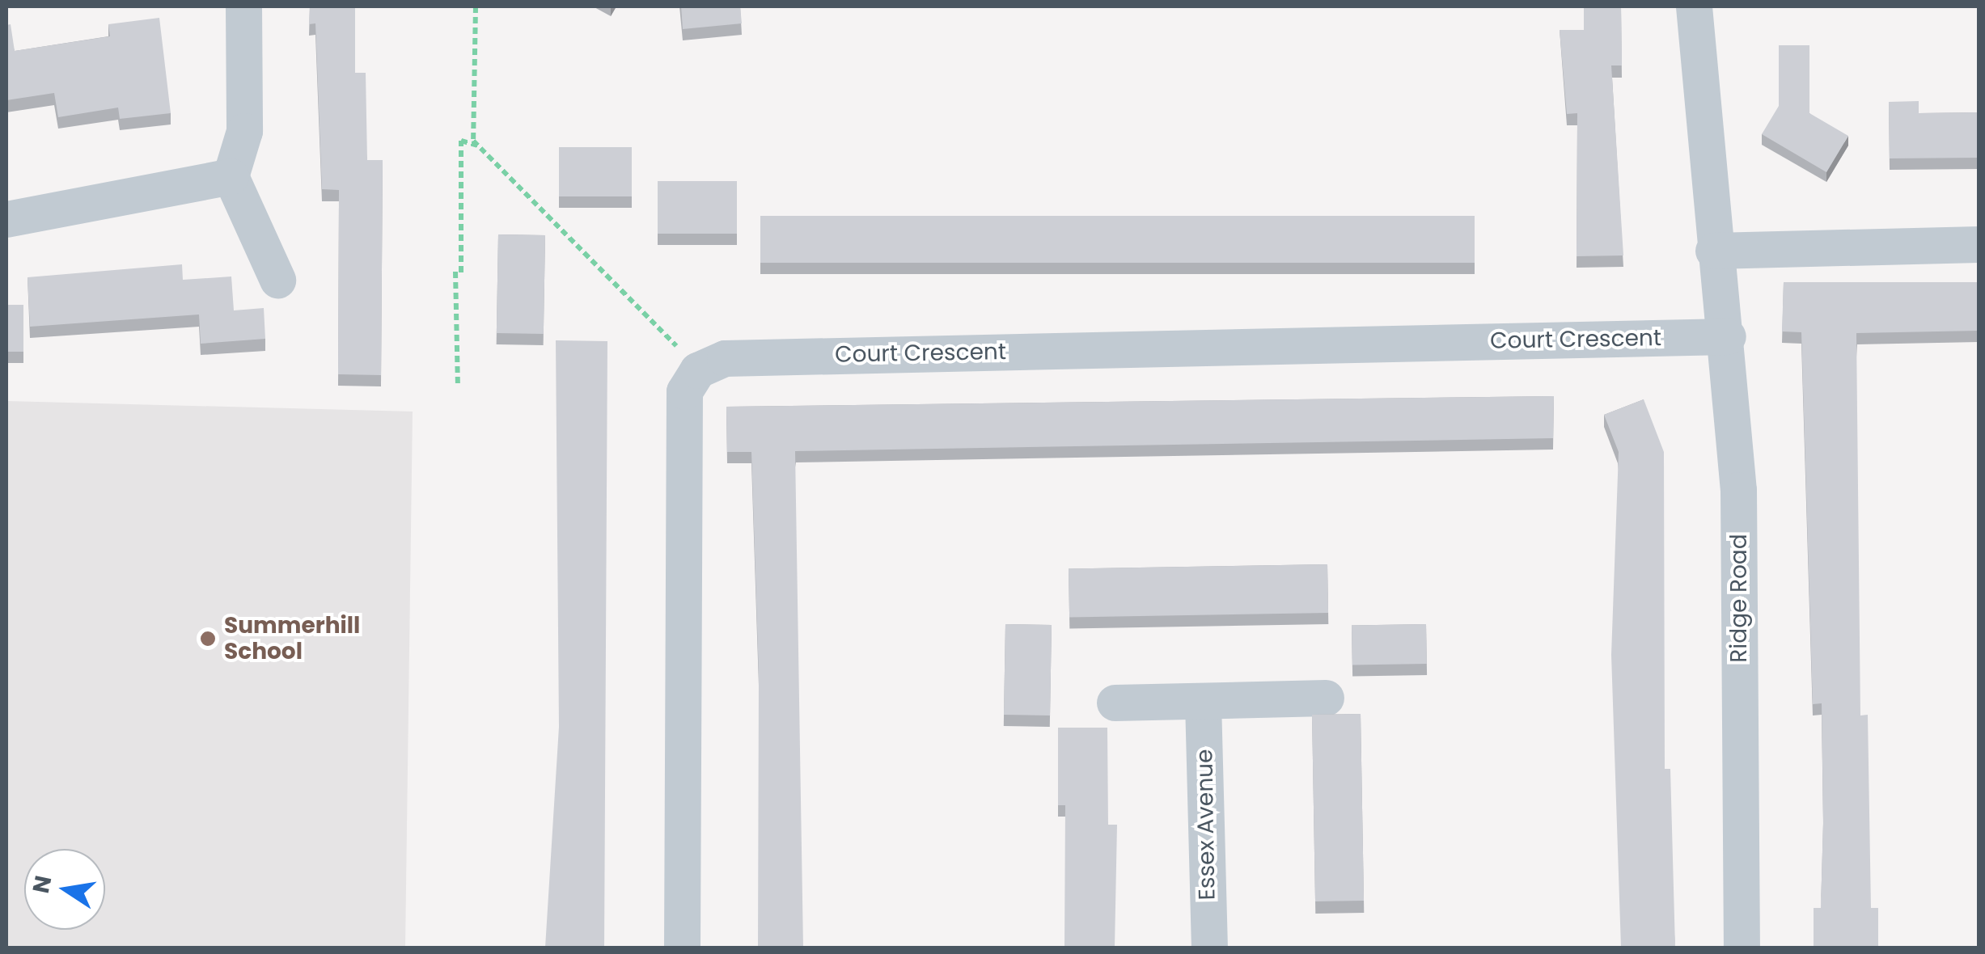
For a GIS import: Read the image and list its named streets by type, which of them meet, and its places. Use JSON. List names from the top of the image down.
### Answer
{
  "streets": {
    "street": ["Court Crescent", "Ridge Road", "Essex Avenue"]
  },
  "crossings": [
    ["Court Crescent", "Ridge Road"]
  ],
  "places": ["Summerhill School"],
  "north": "left"
}
